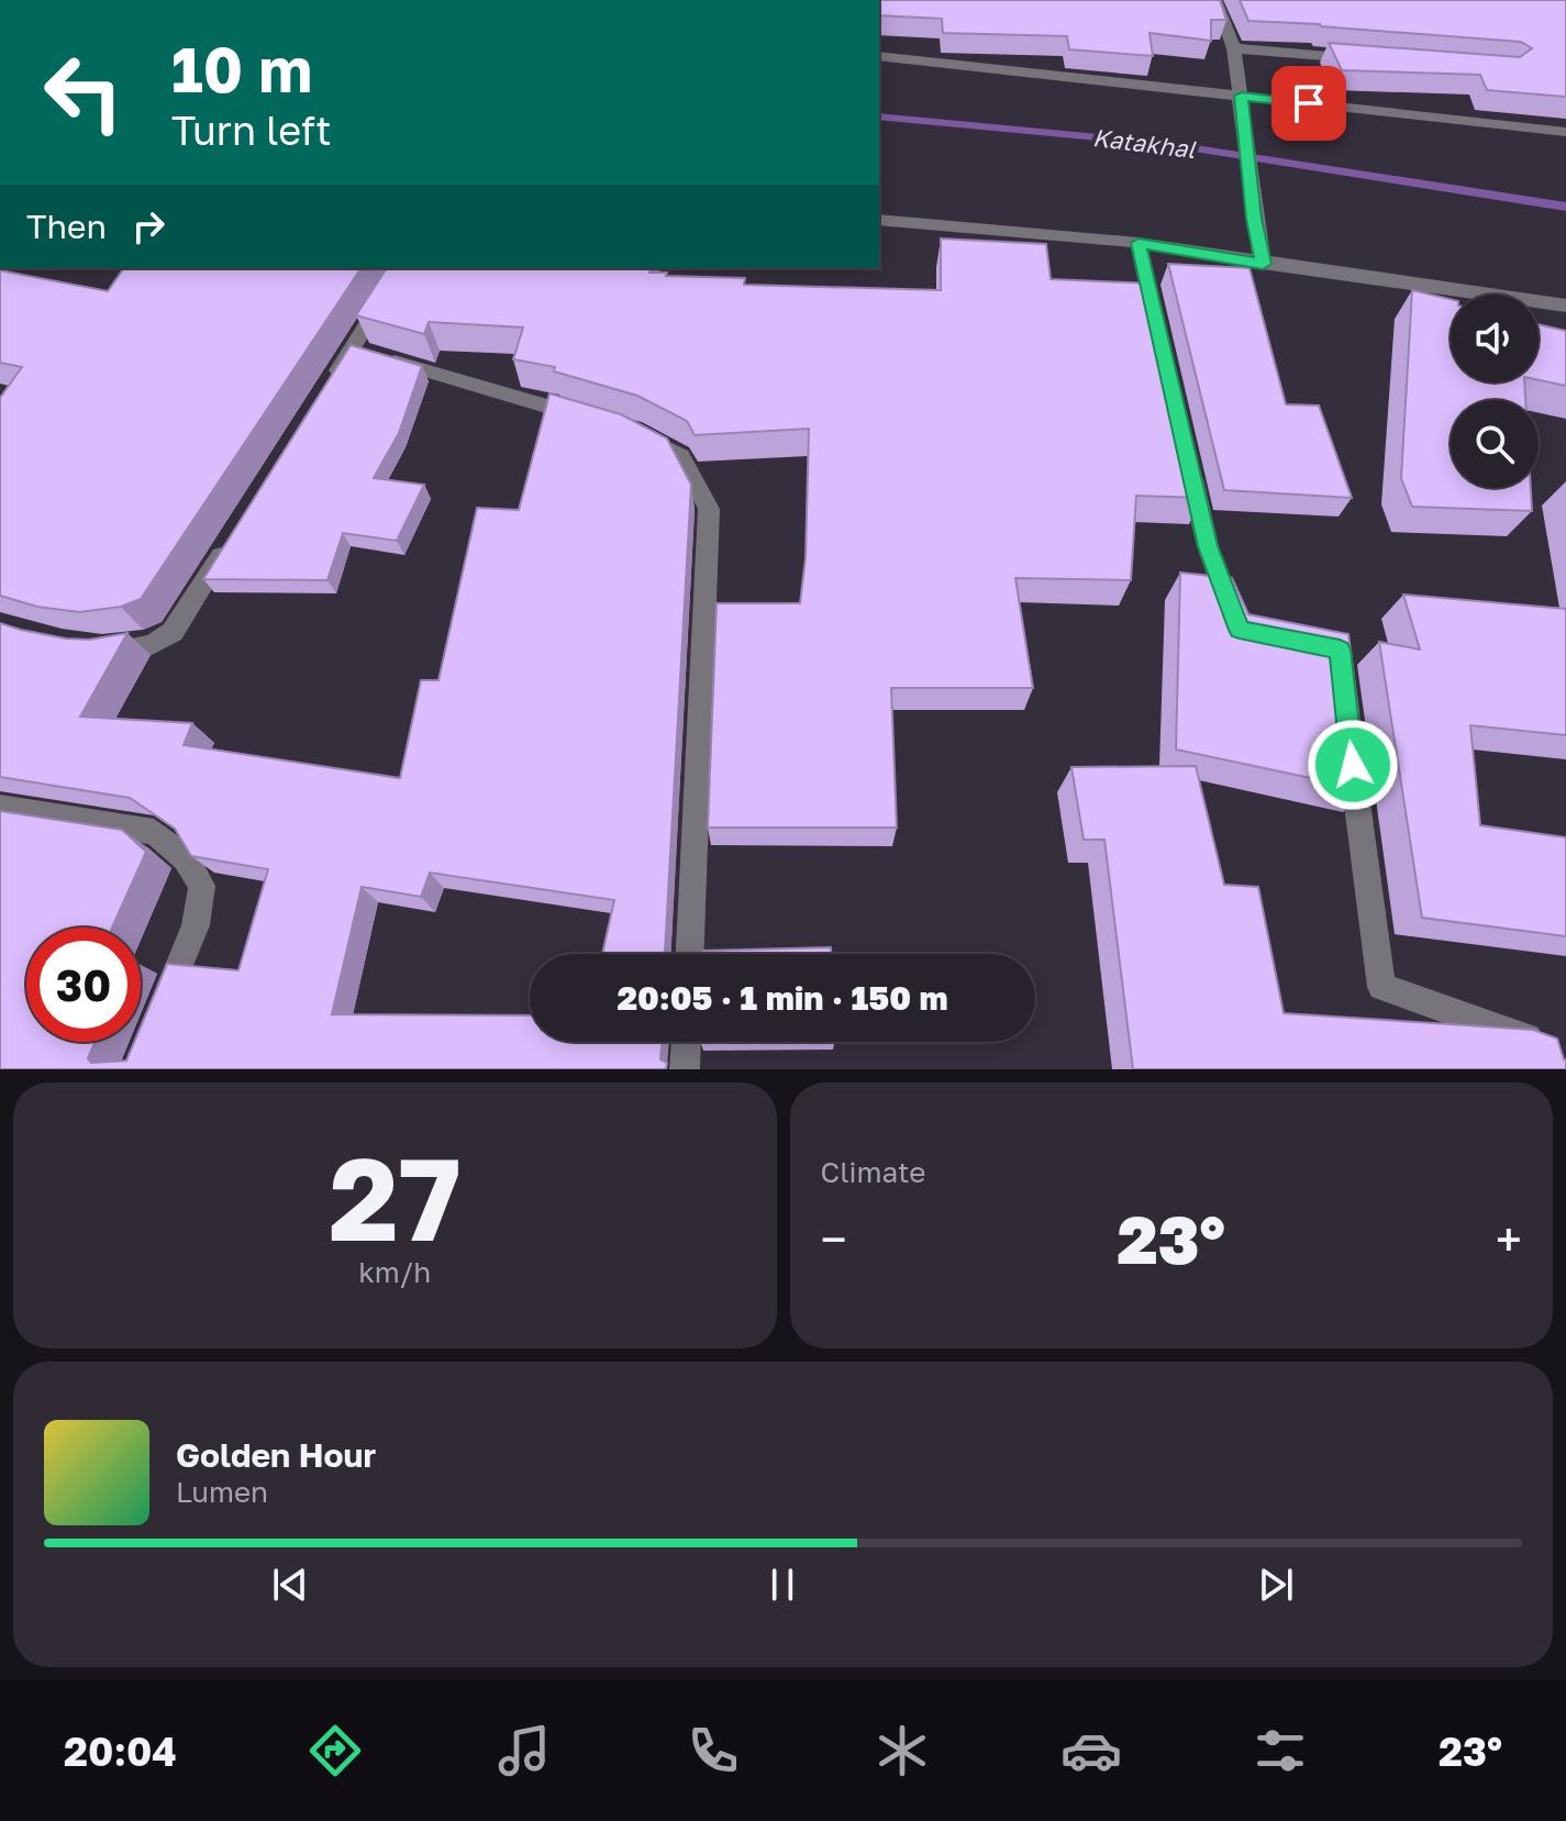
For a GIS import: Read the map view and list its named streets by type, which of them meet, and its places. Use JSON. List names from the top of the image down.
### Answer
{
  "water": ["Katakhal"],
  "page": {
    "turn": ["10 m", "Turn left"],
    "then": "Then",
    "limit": "30",
    "trip": "20:05 · 1 min · 150 m",
    "tile": [
      ["27", "km/h"],
      "Climate"
    ],
    "heat": ["−", "23°", "+"],
    "song": ["Golden Hour", "Lumen"],
    "tabs": ["20:04", "23°"]
  }
}
